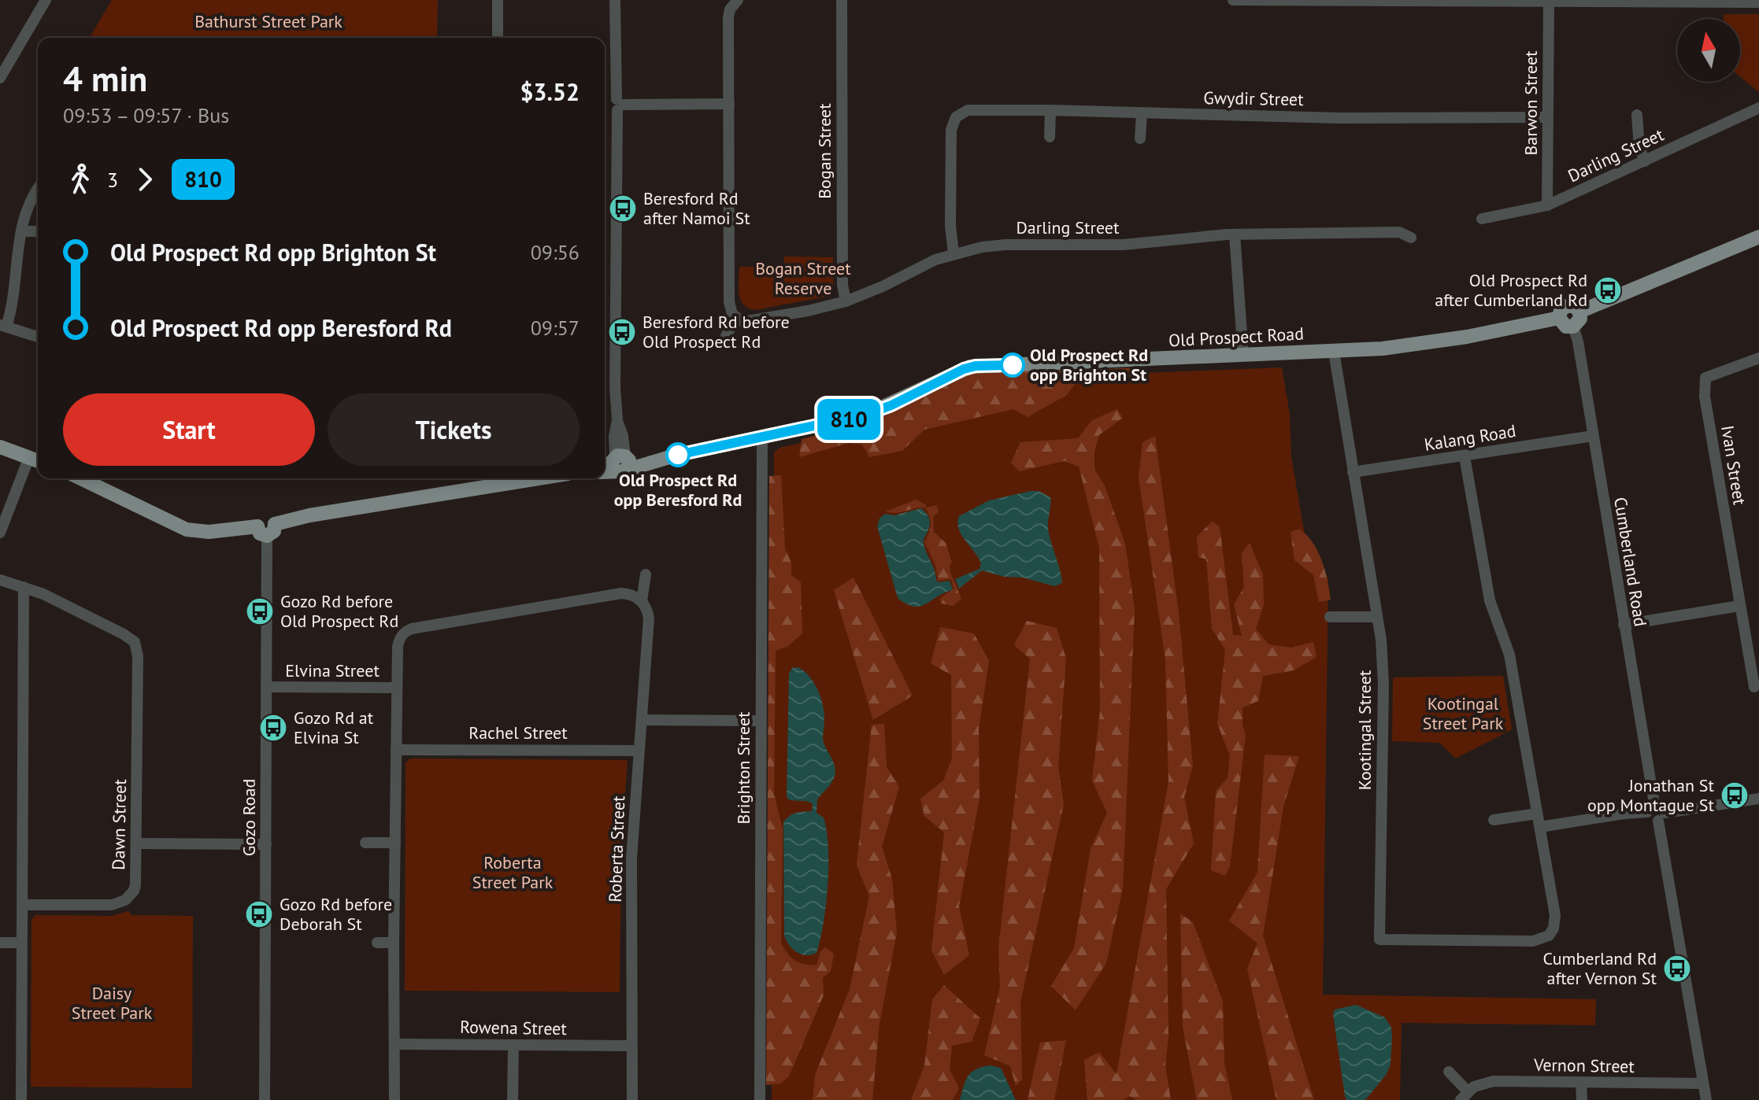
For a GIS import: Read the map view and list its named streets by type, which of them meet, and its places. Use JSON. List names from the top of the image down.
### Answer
{
  "streets": {
    "main road": ["Old Prospect Road"],
    "street": [
      "Gwydir Street",
      "Barwon Street",
      "Bogan Street",
      "Darling Street",
      "Kalang Road",
      "Ivan Street",
      "Cumberland Road",
      "Elvina Street",
      "Kootingal Street",
      "Rachel Street",
      "Brighton Street",
      "Gozo Road",
      "Dawn Street",
      "Roberta Street",
      "Rowena Street",
      "Vernon Street"
    ]
  },
  "crossings": [
    ["Gwydir Street", "Barwon Street"],
    ["Gwydir Street", "Darling Street"],
    ["Barwon Street", "Darling Street"],
    ["Bogan Street", "Darling Street"],
    ["Old Prospect Road", "Cumberland Road"],
    ["Old Prospect Road", "Kootingal Street"],
    ["Old Prospect Road", "Brighton Street"],
    ["Kalang Road", "Cumberland Road"],
    ["Kalang Road", "Kootingal Street"],
    ["Elvina Street", "Gozo Road"],
    ["Rachel Street", "Roberta Street"],
    ["Roberta Street", "Rowena Street"]
  ],
  "parks": [
    "Bathurst Street Park",
    "Bogan Street Reserve",
    "Kootingal Street Park",
    "Roberta Street Park",
    "Daisy Street Park"
  ],
  "places": {
    "bus stop": [
      "Beresford Rd after Namoi St",
      "Old Prospect Rd after Cumberland Rd",
      "Beresford Rd before Old Prospect Rd",
      "Gozo Rd before Old Prospect Rd",
      "Gozo Rd at Elvina St",
      "Jonathan St opp Montague St",
      "Gozo Rd before Deborah St",
      "Cumberland Rd after Vernon St"
    ],
    "other": ["Old Prospect Rd opp Brighton St", "Old Prospect Rd opp Beresford Rd"]
  },
  "lines": ["bus line 810"],
  "north": "top",
  "page": {
    "on_map": "810",
    "heading": ["4 min", "09:53 – 09:57 · Bus", "$3.52"],
    "legs": ["3", "810"],
    "list": [
      {
        "name": "Old Prospect Rd opp Brighton St",
        "value": "09:56"
      },
      {
        "name": "Old Prospect Rd opp Beresford Rd",
        "value": "09:57"
      }
    ],
    "buttons": ["Start", "Tickets"]
  }
}
